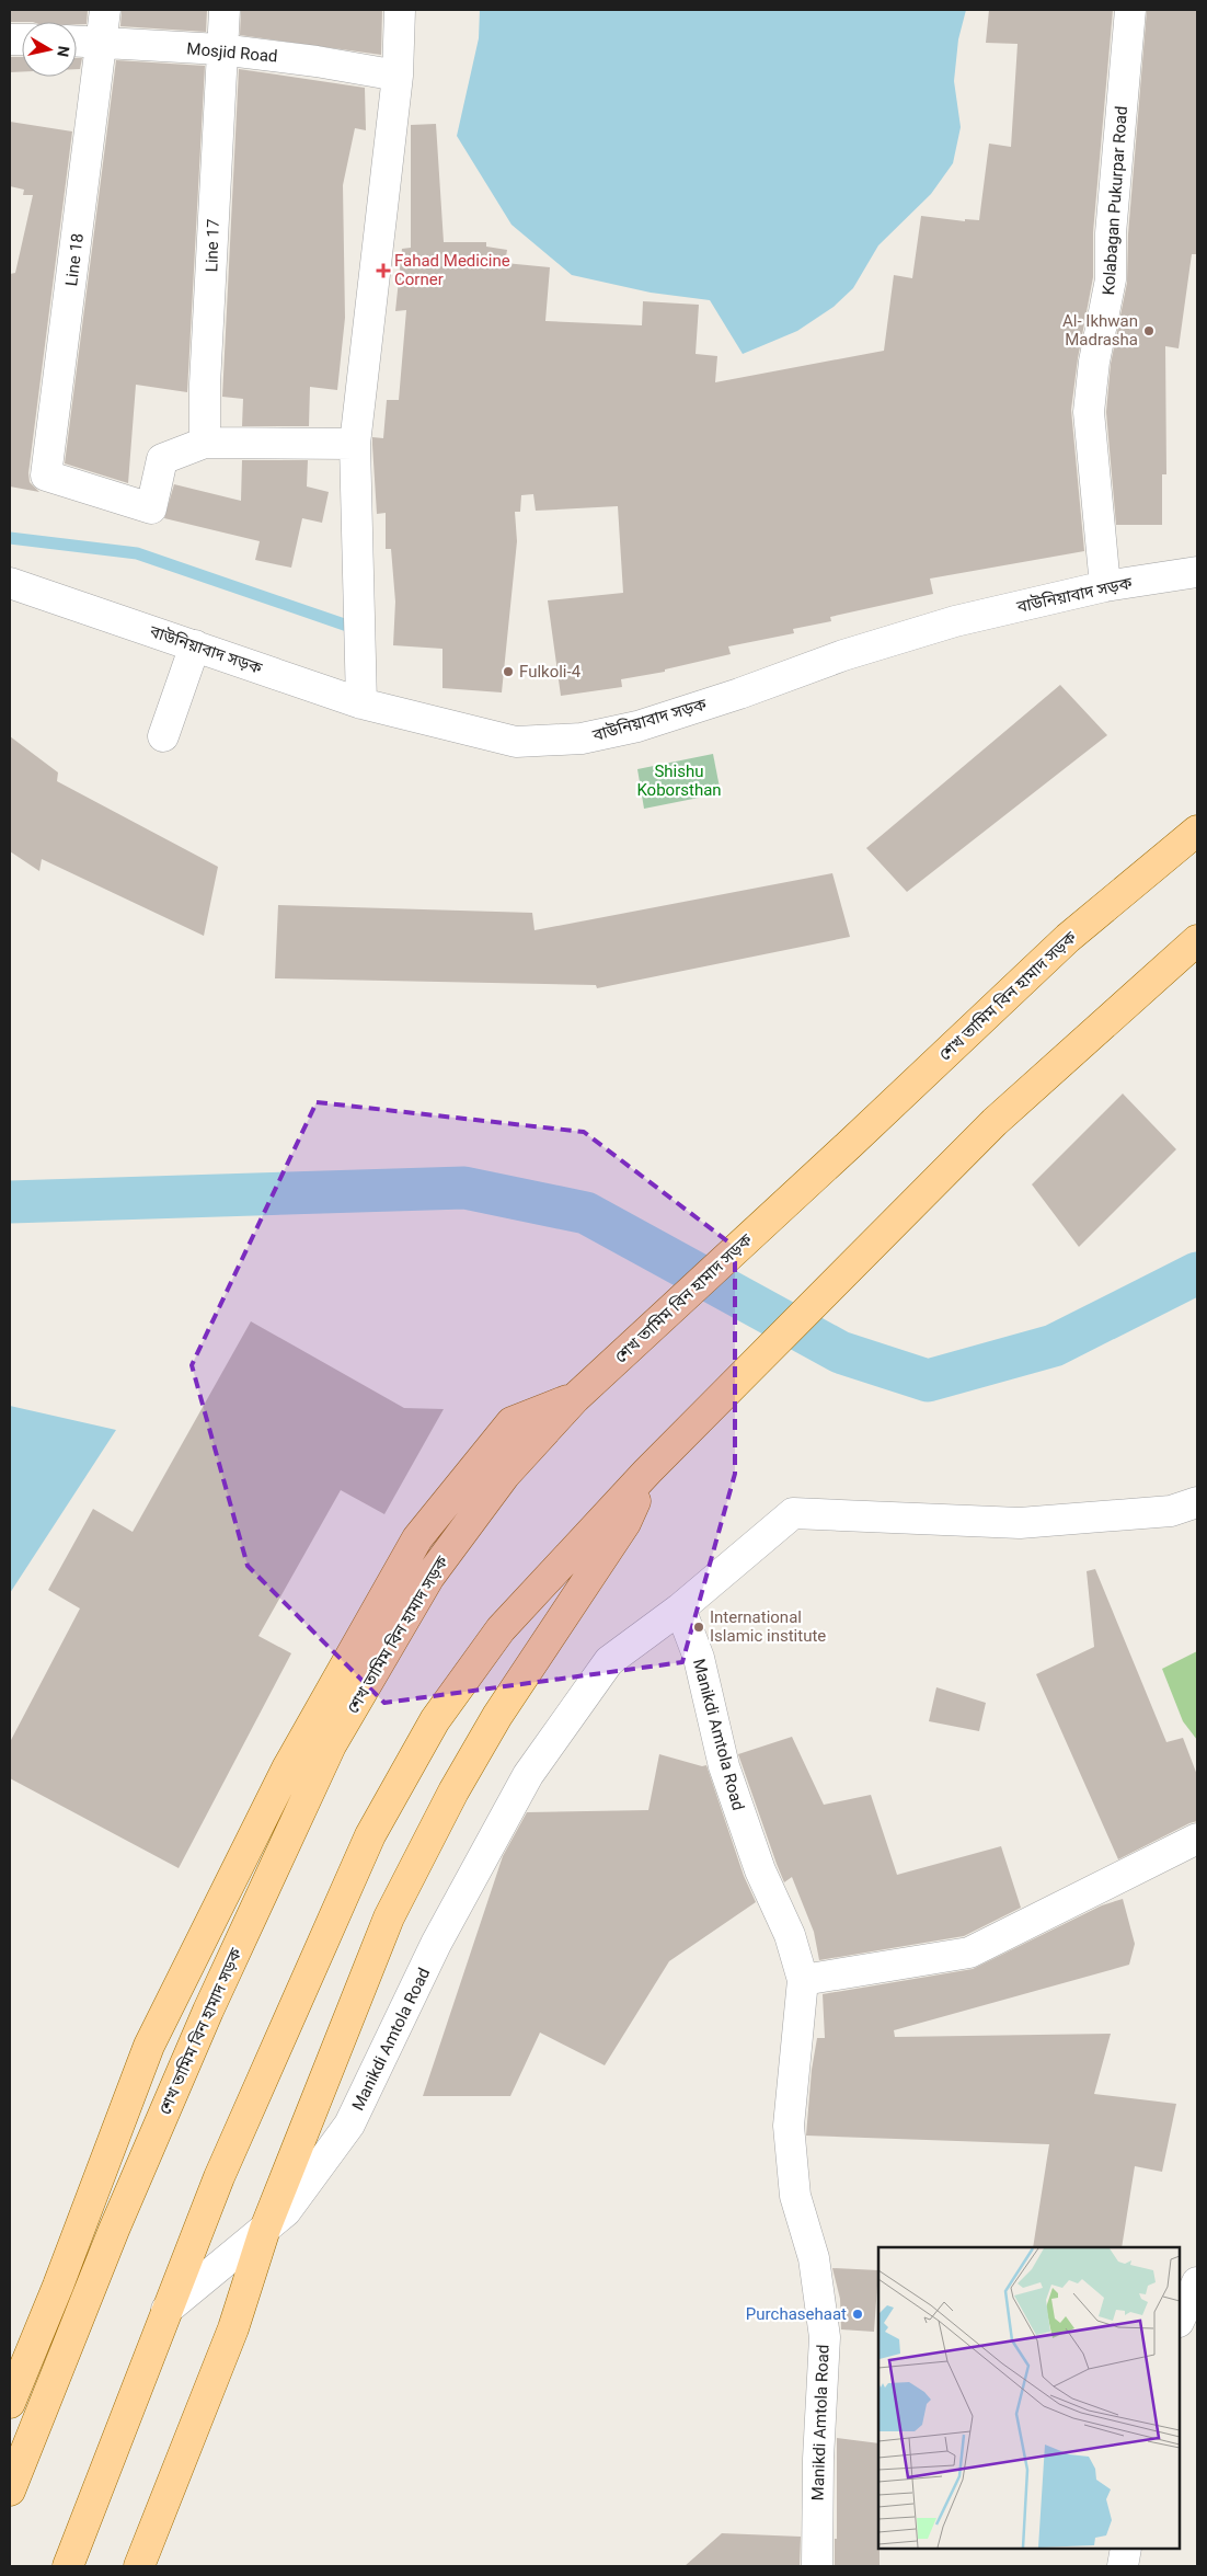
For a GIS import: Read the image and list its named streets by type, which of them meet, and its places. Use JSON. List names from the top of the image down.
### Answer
{
  "streets": {
    "main road": ["শেখ তামিম বিন হামাদ সড়ক"],
    "street": [
      "Mosjid Road",
      "Kolabagan Pukurpar Road",
      "Line 17",
      "Line 18",
      "বাউনিয়াবাদ সড়ক",
      "Manikdi Amtola Road"
    ]
  },
  "crossings": [
    ["Mosjid Road", "Line 17"],
    ["Mosjid Road", "Line 18"],
    ["Kolabagan Pukurpar Road", "বাউনিয়াবাদ সড়ক"],
    ["Line 17", "Line 18"]
  ],
  "parks": ["Shishu Koborsthan"],
  "places": {
    "health": ["Fahad Medicine Corner"],
    "other": [
      "Al- Ikhwan Madrasha",
      "Fulkoli-4",
      "International Islamic institute",
      "Purchasehaat"
    ]
  },
  "north": "right"
}
